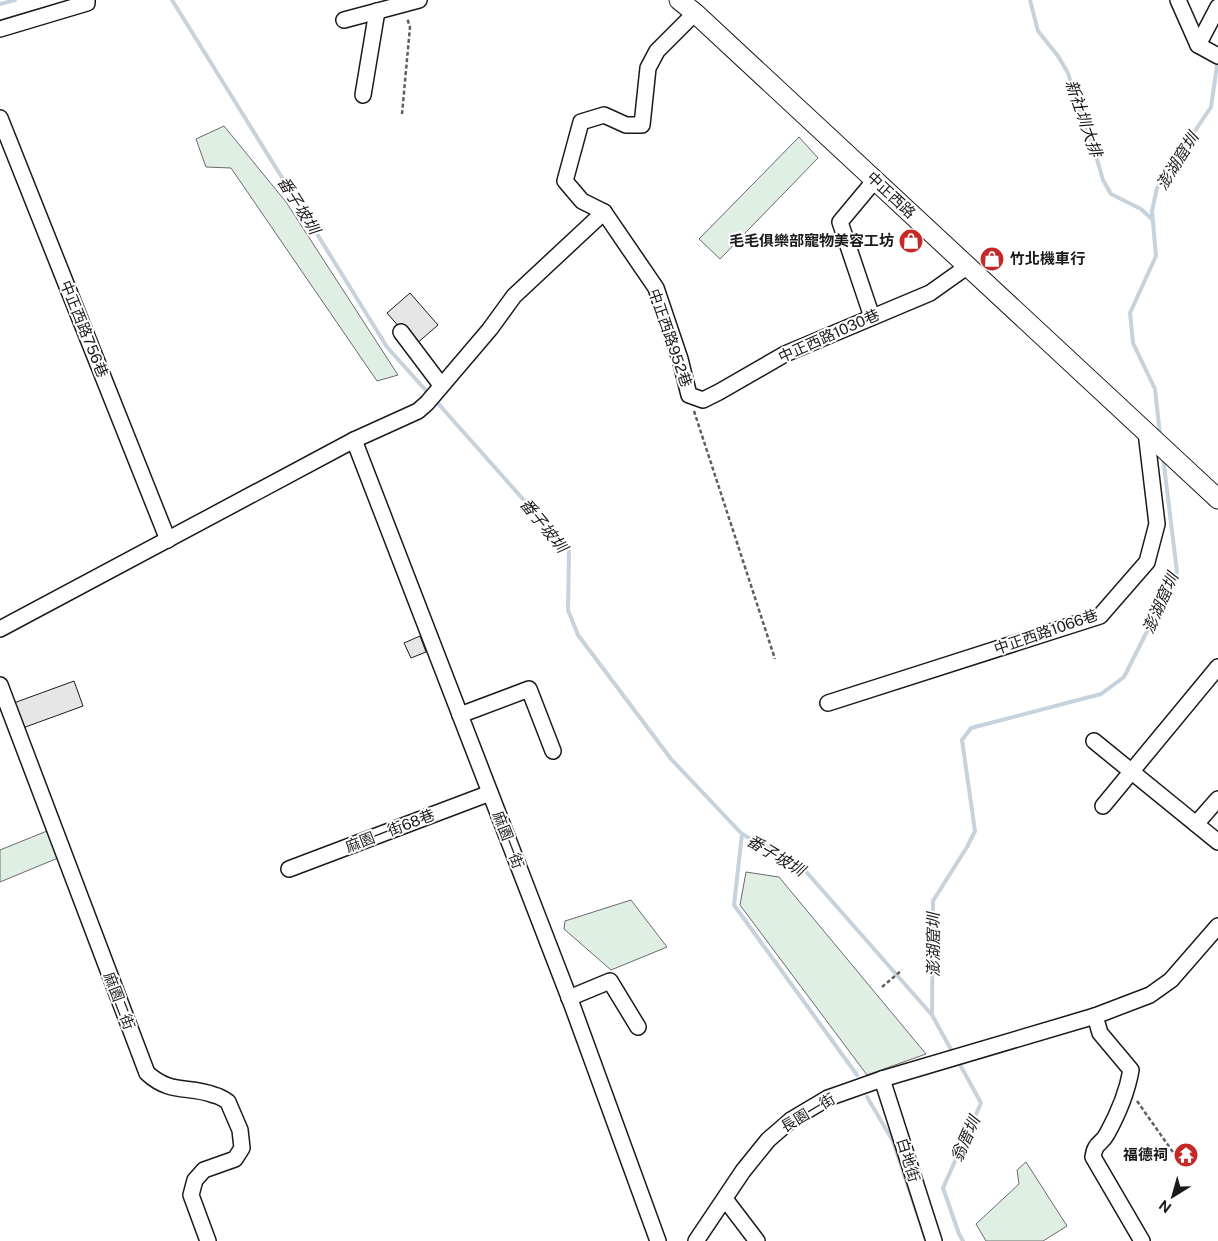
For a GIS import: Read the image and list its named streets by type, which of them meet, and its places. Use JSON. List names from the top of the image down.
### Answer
{
  "streets": {
    "main road": ["中正西路"],
    "street": [
      "中正西路756巷",
      "中正西路1030巷",
      "中正西路952巷",
      "中正西路1066巷",
      "麻園一街68巷",
      "麻園一街",
      "麻園二街",
      "長園一街",
      "白地街"
    ]
  },
  "crossings": [
    ["中正西路", "中正西路1030巷"],
    ["中正西路", "中正西路952巷"],
    ["中正西路", "中正西路1066巷"],
    ["中正西路1030巷", "中正西路952巷"],
    ["麻園一街68巷", "麻園一街"],
    ["長園一街", "白地街"]
  ],
  "water": [
    "新社圳大排",
    "澎湖窟圳",
    "番子坡圳",
    "翁厝圳"
  ],
  "places": {
    "shop": ["毛毛俱樂部寵物美容工坊", "竹北機車行"],
    "temple": ["福德祠"]
  },
  "north": "bottom left"
}
